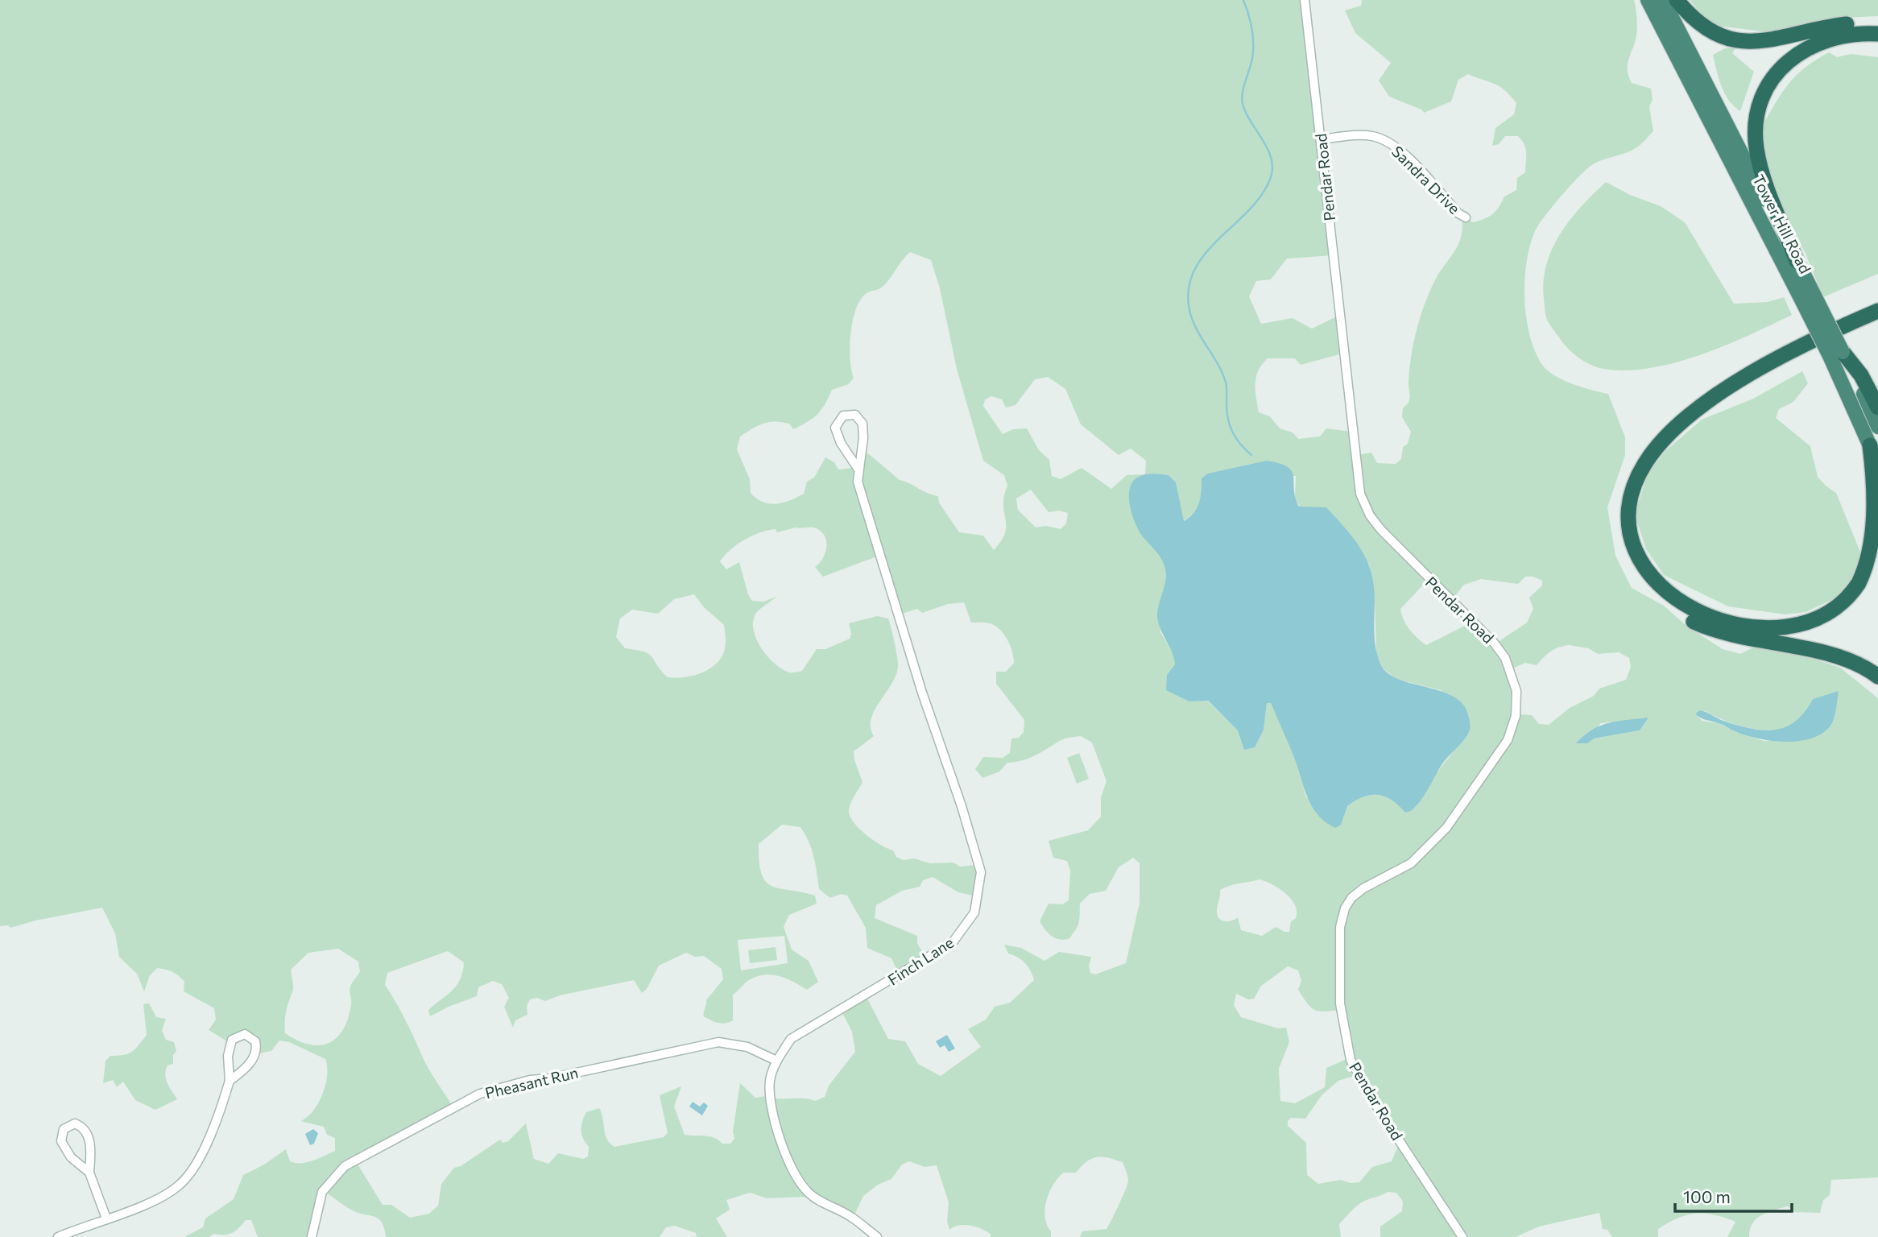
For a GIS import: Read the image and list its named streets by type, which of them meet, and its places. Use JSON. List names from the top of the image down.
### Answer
{
  "streets": {
    "highway": ["Tower Hill Road"],
    "street": [
      "Pendar Road",
      "Sandra Drive",
      "Finch Lane",
      "Pheasant Run"
    ]
  },
  "crossings": [
    ["Pendar Road", "Sandra Drive"],
    ["Finch Lane", "Pheasant Run"]
  ],
  "scale_bar": "100 m"
}
